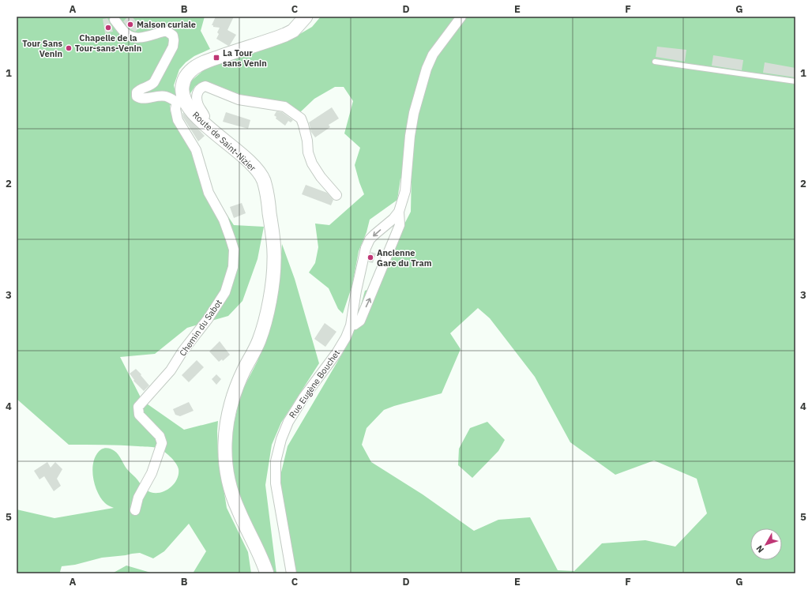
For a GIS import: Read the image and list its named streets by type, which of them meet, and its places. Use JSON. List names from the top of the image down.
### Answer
{
  "streets": {
    "main road": ["Route de Saint-Nizier"],
    "street": ["Chemin du Sabot", "Rue Eugène Bouchet"]
  },
  "crossings": [
    ["Route de Saint-Nizier", "Chemin du Sabot"]
  ],
  "places": {
    "other": [
      "Maison curiale",
      "Chapelle de la Tour-sans-Venin",
      "Tour Sans Venin",
      "Ancienne Gare du Tram"
    ],
    "transit": ["La Tour sans Venin"]
  },
  "north": "bottom left",
  "grid": {
    "columns": [
      "A",
      "B",
      "C",
      "D",
      "E",
      "F",
      "G"
    ],
    "rows": [
      "1",
      "2",
      "3",
      "4",
      "5"
    ]
  }
}
